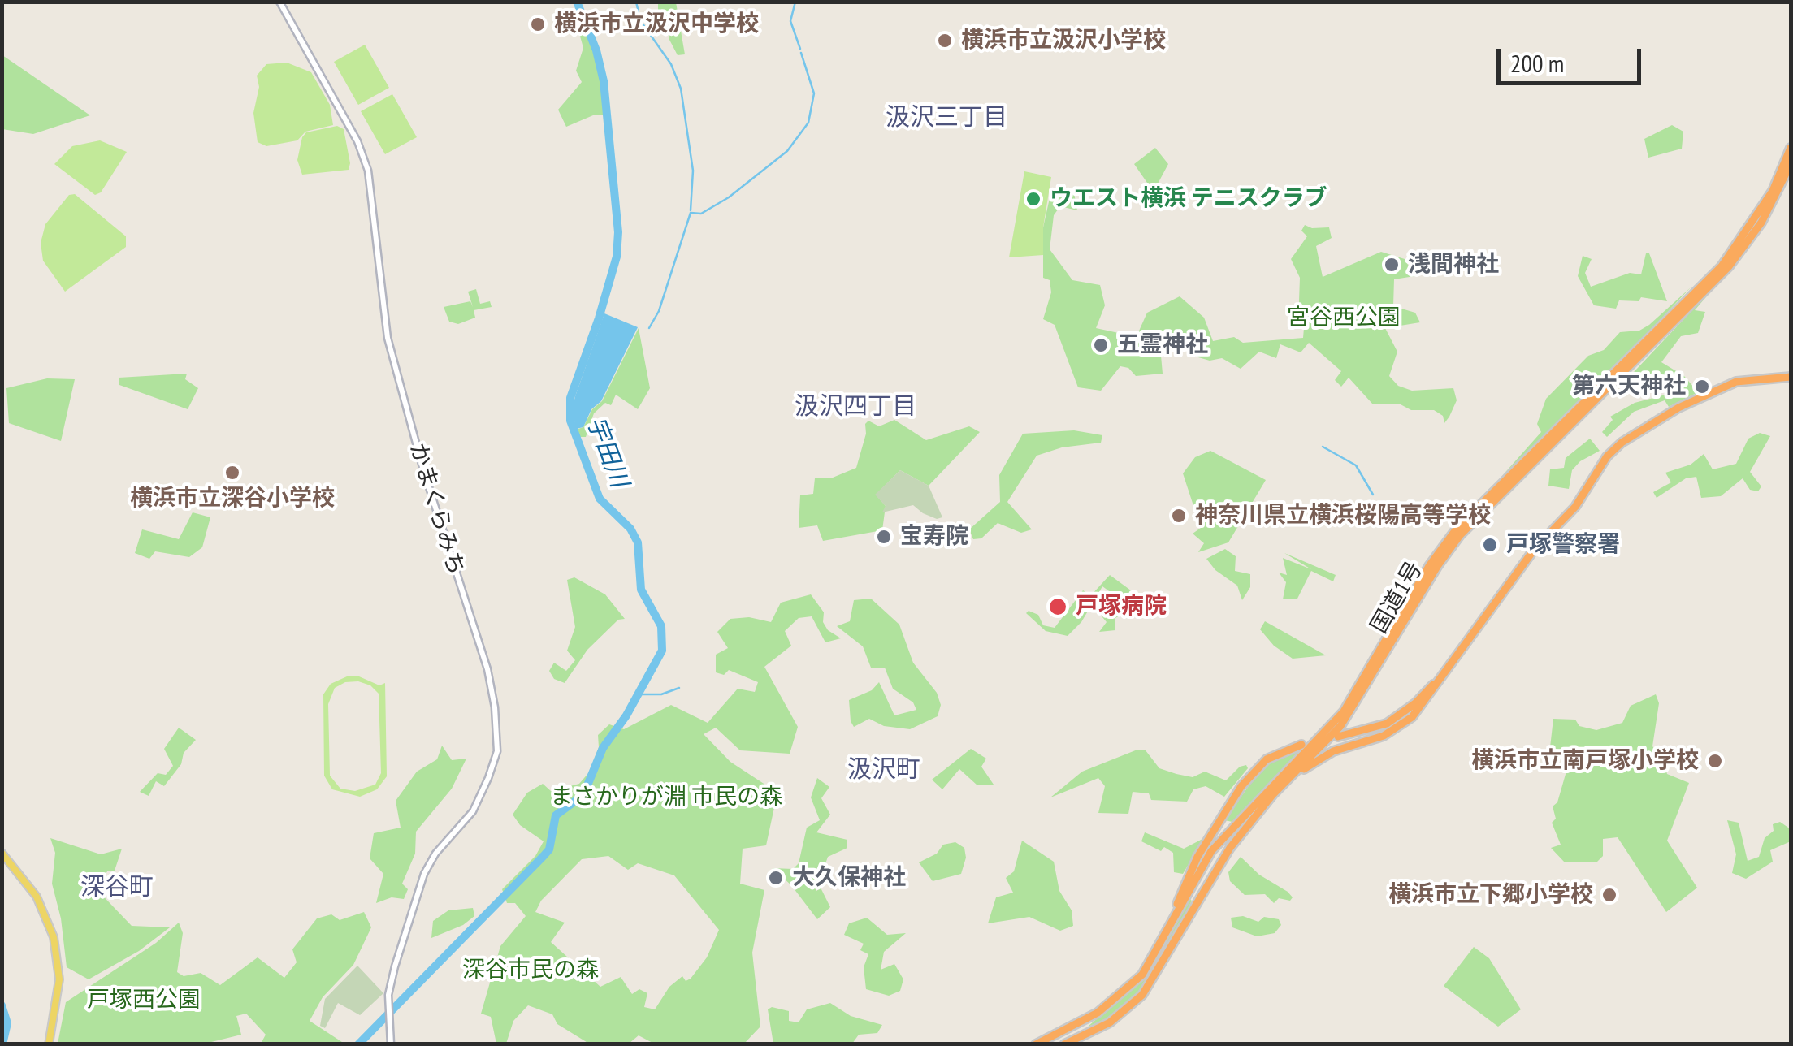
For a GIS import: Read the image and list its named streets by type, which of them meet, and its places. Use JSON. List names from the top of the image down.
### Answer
{
  "streets": {
    "highway": ["国道1号"],
    "main road": ["かまくらみち"]
  },
  "districts": [
    "汲沢三丁目",
    "汲沢四丁目",
    "汲沢町",
    "深谷町"
  ],
  "water": ["宇田川"],
  "parks": [
    "宮谷西公園",
    "まさかりが淵 市民の森",
    "深谷市民の森",
    "戸塚西公園"
  ],
  "places": [
    "横浜市立汲沢中学校",
    "横浜市立汲沢小学校",
    "ウエスト横浜 テニスクラブ",
    "浅間神社",
    "五霊神社",
    "第六天神社",
    "横浜市立深谷小学校",
    "神奈川県立横浜桜陽高等学校",
    "宝寿院",
    "戸塚警察署",
    "戸塚病院",
    "横浜市立南戸塚小学校",
    "大久保神社",
    "横浜市立下郷小学校"
  ],
  "scale_bar": "200 m"
}
